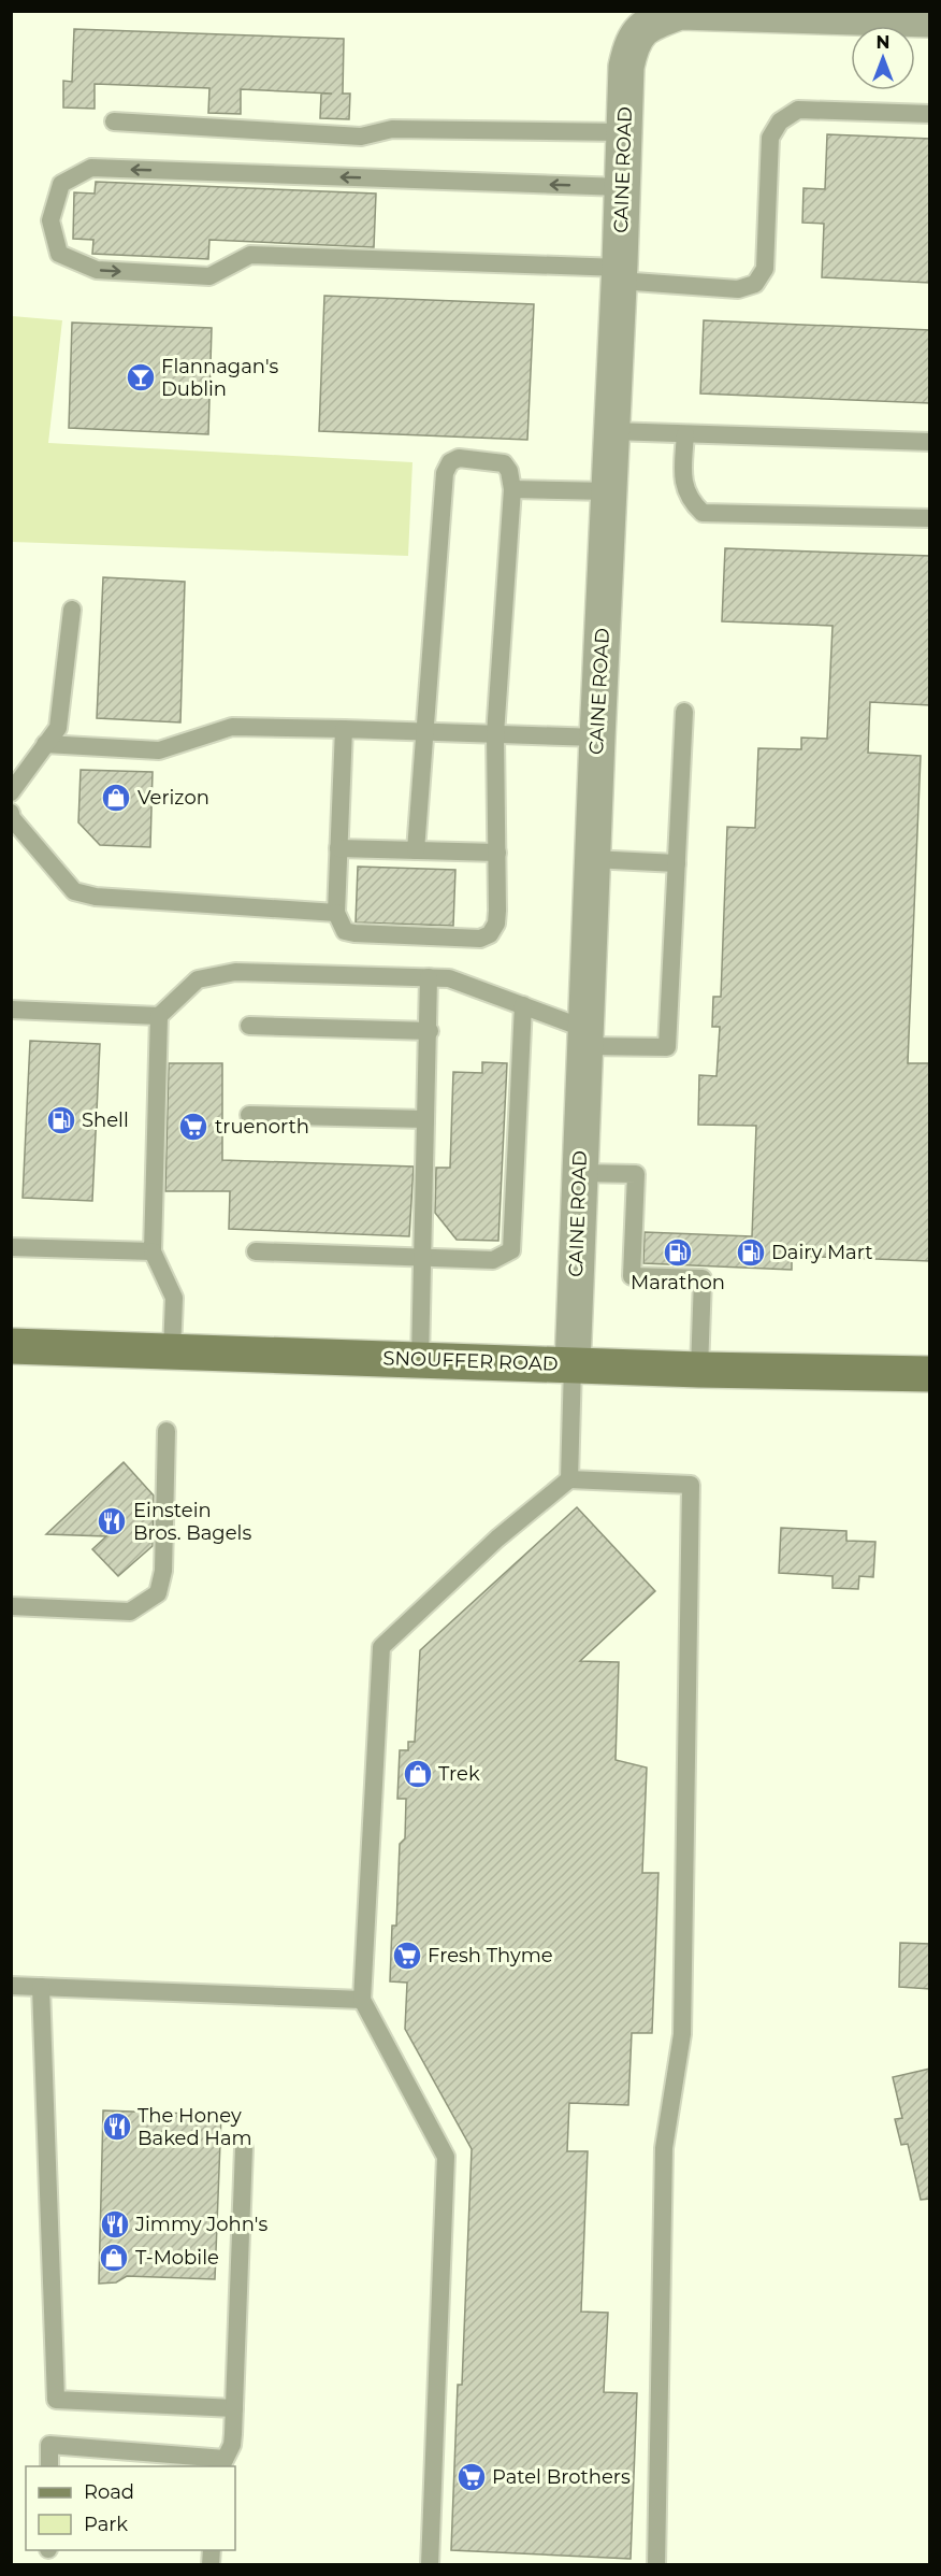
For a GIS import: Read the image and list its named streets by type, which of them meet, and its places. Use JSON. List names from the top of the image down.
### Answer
{
  "streets": {
    "main road": ["SNOUFFER ROAD"],
    "street": ["CAINE ROAD"]
  },
  "crossings": [
    ["CAINE ROAD", "SNOUFFER ROAD"]
  ],
  "places": {
    "bar": ["Flannagan's Dublin"],
    "shop": ["Verizon", "Trek", "T-Mobile"],
    "fuel station": ["Shell", "Marathon", "Dairy Mart"],
    "supermarket": ["truenorth", "Fresh Thyme", "Patel Brothers"],
    "restaurant": ["Einstein Bros. Bagels", "The Honey Baked Ham", "Jimmy John's"]
  },
  "legend": ["Road", "Park"],
  "north": "top"
}
